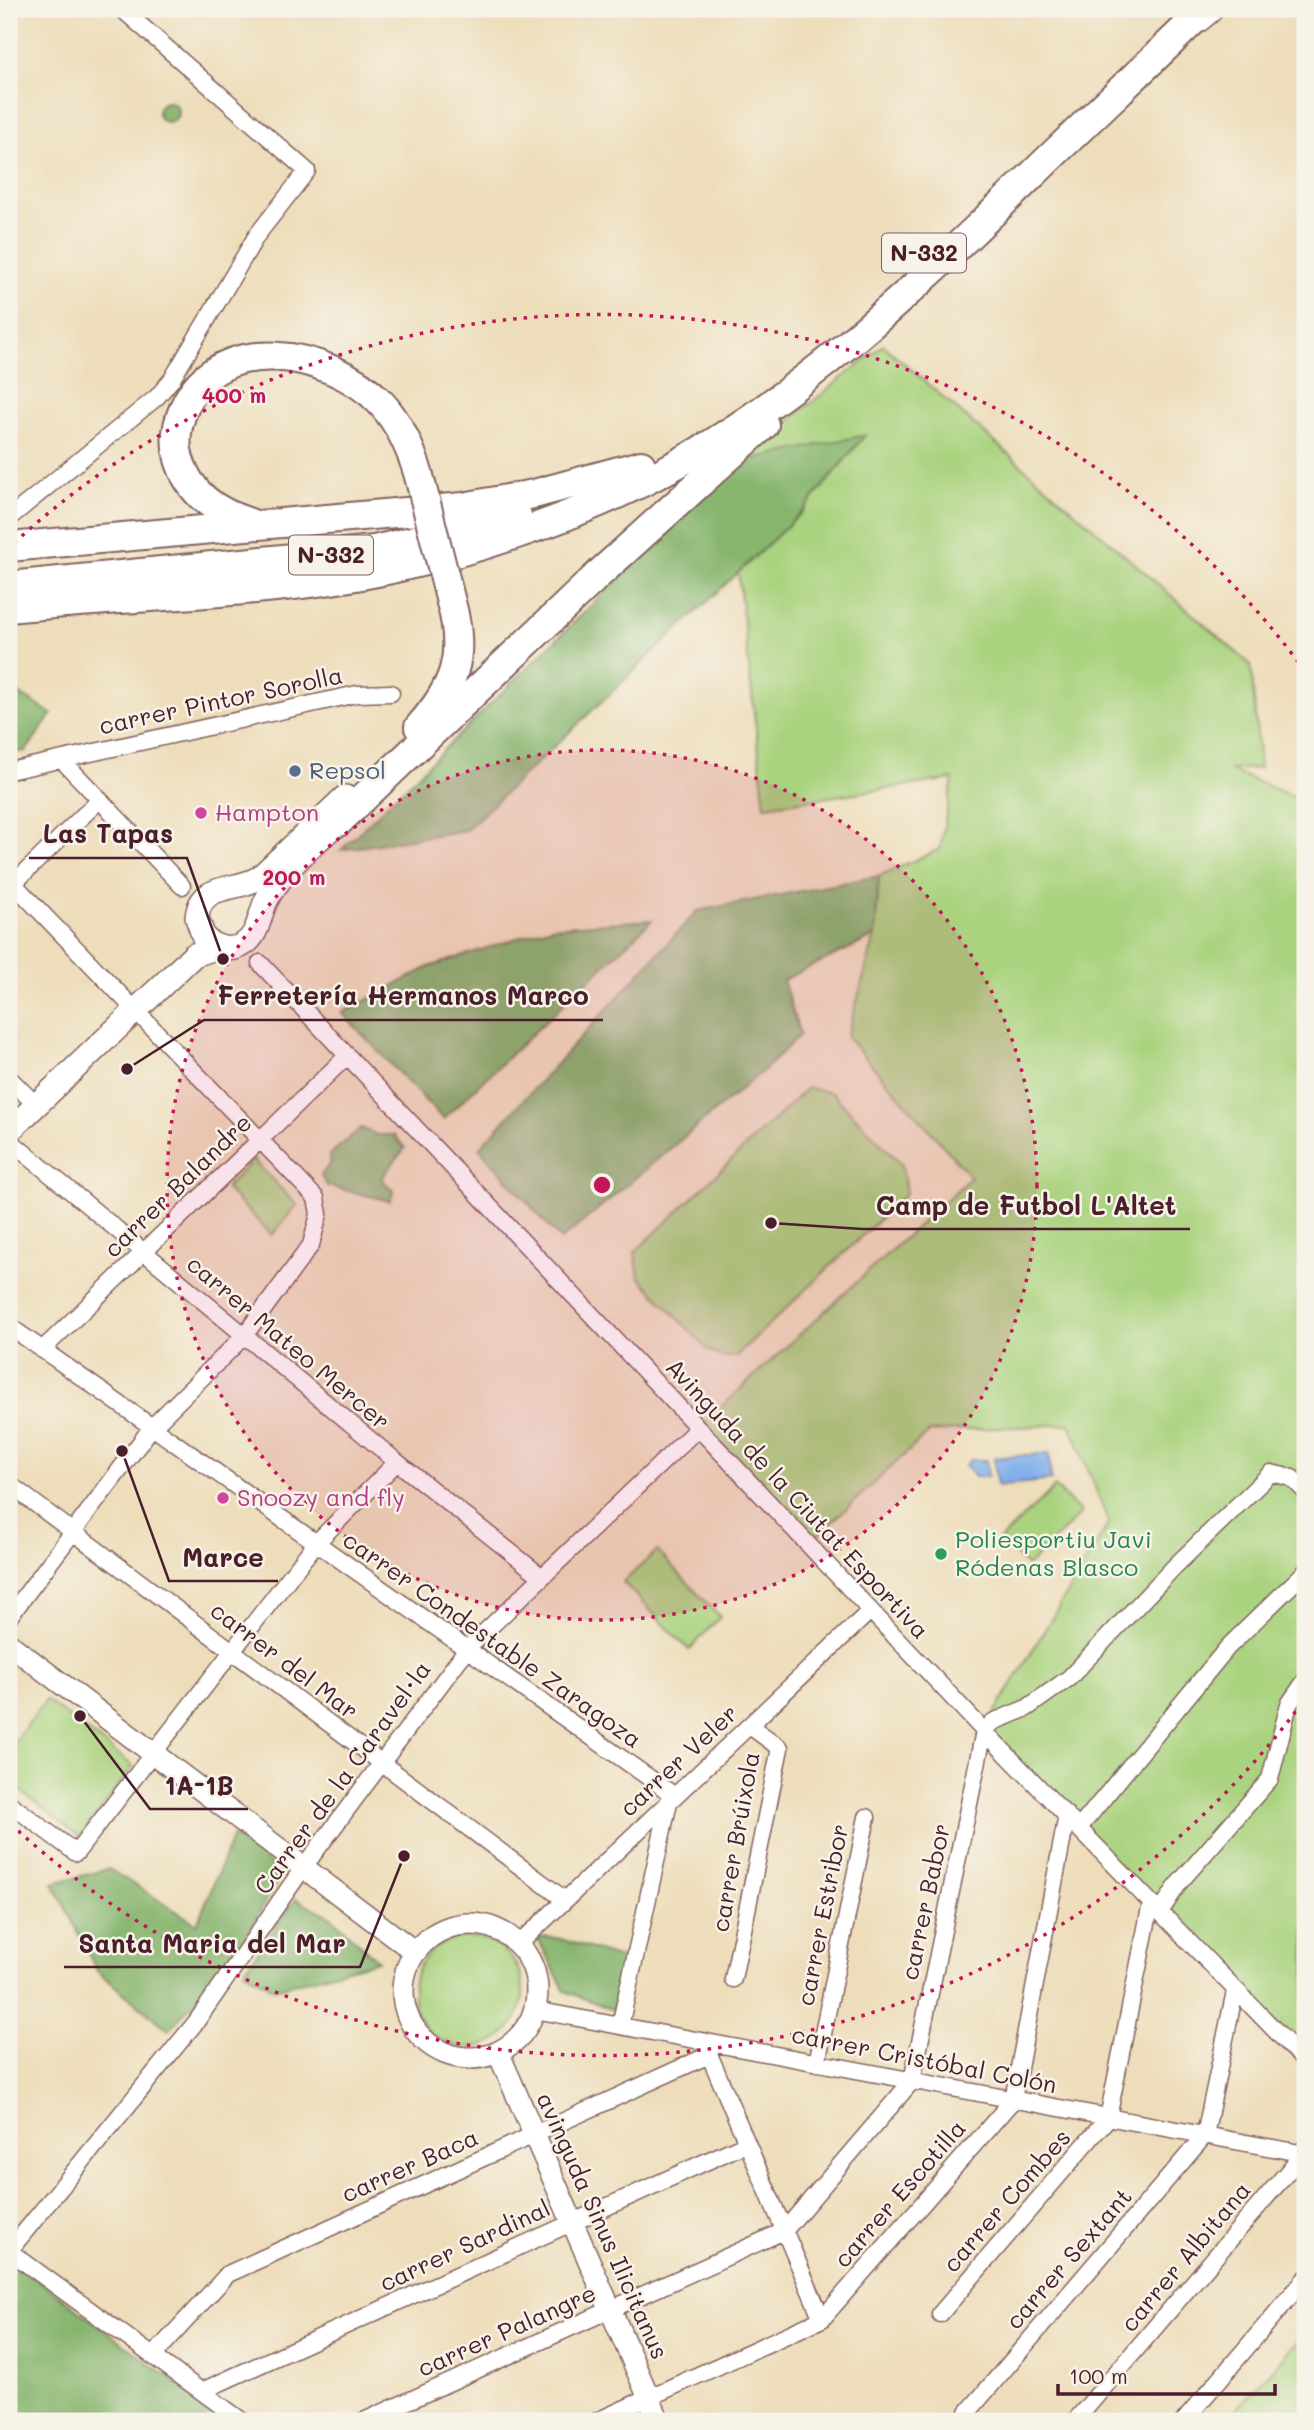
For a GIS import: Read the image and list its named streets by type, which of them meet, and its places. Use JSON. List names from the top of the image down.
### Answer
{
  "streets": {
    "highway": ["N-332"],
    "street": [
      "carrer Pintor Sorolla",
      "carrer Balandre",
      "carrer Mateo Mercer",
      "Avinguda de la Ciutat Esportiva",
      "carrer Condestable Zaragoza",
      "carrer del Mar",
      "carrer Veler",
      "Carrer de la Caravel·la",
      "carrer Brúixola",
      "carrer Babor",
      "carrer Estribor",
      "carrer Cristóbal Colón",
      "carrer Baca",
      "carrer Escotilla",
      "carrer Combes",
      "avinguda Sinus Ilicitanus",
      "carrer Sardinal",
      "carrer Albitana",
      "carrer Sextant",
      "carrer Palangre"
    ]
  },
  "crossings": [
    ["carrer Balandre", "carrer Mateo Mercer"],
    ["carrer Balandre", "Avinguda de la Ciutat Esportiva"],
    ["carrer Balandre", "carrer Condestable Zaragoza"],
    ["carrer Mateo Mercer", "Carrer de la Caravel·la"],
    ["Avinguda de la Ciutat Esportiva", "carrer Veler"],
    ["Avinguda de la Ciutat Esportiva", "Carrer de la Caravel·la"],
    ["Avinguda de la Ciutat Esportiva", "carrer Babor"],
    ["carrer Condestable Zaragoza", "carrer Veler"],
    ["carrer Condestable Zaragoza", "Carrer de la Caravel·la"],
    ["carrer del Mar", "carrer Veler"],
    ["carrer del Mar", "Carrer de la Caravel·la"],
    ["carrer Veler", "carrer Brúixola"],
    ["carrer Veler", "carrer Cristóbal Colón"],
    ["carrer Veler", "avinguda Sinus Ilicitanus"],
    ["carrer Babor", "carrer Cristóbal Colón"],
    ["carrer Estribor", "carrer Cristóbal Colón"],
    ["carrer Cristóbal Colón", "carrer Baca"],
    ["carrer Cristóbal Colón", "carrer Escotilla"],
    ["carrer Cristóbal Colón", "carrer Combes"],
    ["carrer Cristóbal Colón", "avinguda Sinus Ilicitanus"],
    ["carrer Cristóbal Colón", "carrer Albitana"],
    ["carrer Cristóbal Colón", "carrer Sextant"],
    ["carrer Baca", "avinguda Sinus Ilicitanus"],
    ["avinguda Sinus Ilicitanus", "carrer Sardinal"],
    ["avinguda Sinus Ilicitanus", "carrer Palangre"]
  ],
  "places": [
    "Repsol",
    "Hampton",
    "Las Tapas",
    "Ferretería Hermanos Marco",
    "Camp de Futbol L'Altet",
    "Marce",
    "Snoozy and fly",
    "Poliesportiu Javi Ródenas Blasco",
    "1A-1B",
    "Santa Maria del Mar"
  ],
  "scale_bar": "100 m",
  "rings": ["400 m", "200 m"]
}
